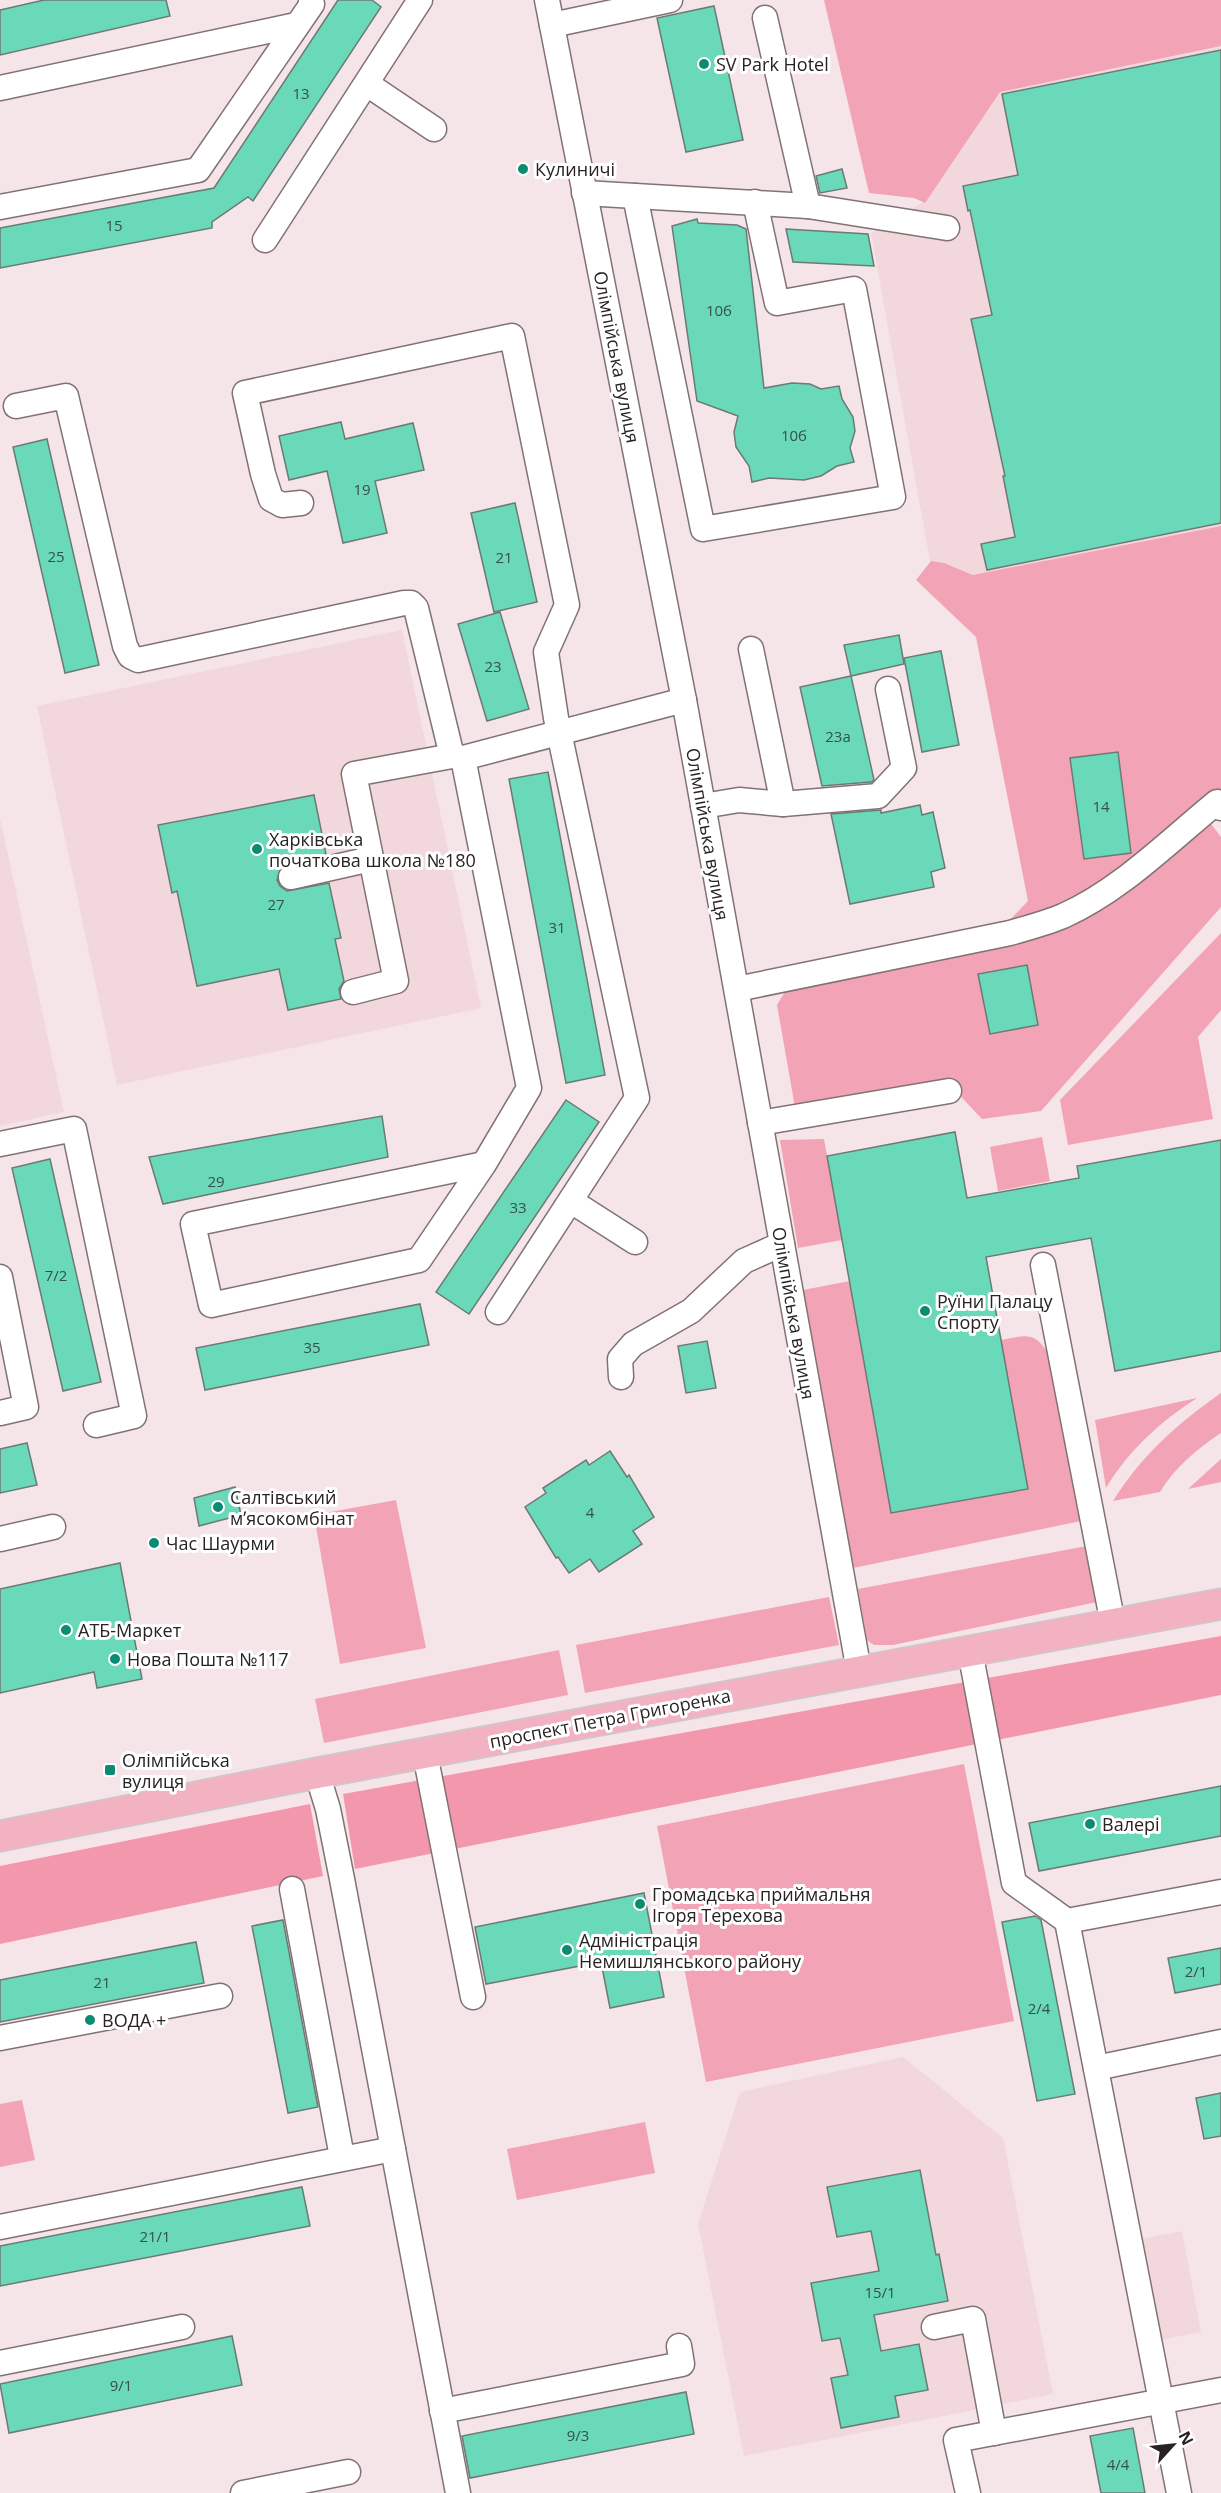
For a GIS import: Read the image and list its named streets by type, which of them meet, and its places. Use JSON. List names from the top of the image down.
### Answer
{
  "streets": {
    "main road": ["проспект Петра Григоренка"],
    "street": ["Олімпійська вулиця"]
  },
  "crossings": [
    ["Олімпійська вулиця", "проспект Петра Григоренка"]
  ],
  "places": {
    "other": [
      "SV Park Hotel",
      "Кулиничі",
      "Харківська початкова школа №180",
      "Руїни Палацу Спорту",
      "Салтівський мʼясокомбінат",
      "Час Шаурми",
      "АТБ-Маркет",
      "Нова Пошта №117",
      "Валері",
      "Громадська приймальня Ігоря Терехова",
      "Адміністрація Немишлянського району",
      "ВОДА +"
    ],
    "transit": ["Олімпійська вулиця"]
  },
  "house_numbers": [
    "13",
    "15",
    "10б",
    "10б",
    "19",
    "25",
    "21",
    "23",
    "23а",
    "14",
    "27",
    "31",
    "29",
    "33",
    "7/2",
    "35",
    "4",
    "2/1",
    "21",
    "2/4",
    "21/1",
    "15/1",
    "9/1",
    "9/3",
    "4/4"
  ],
  "north": "top right"
}
